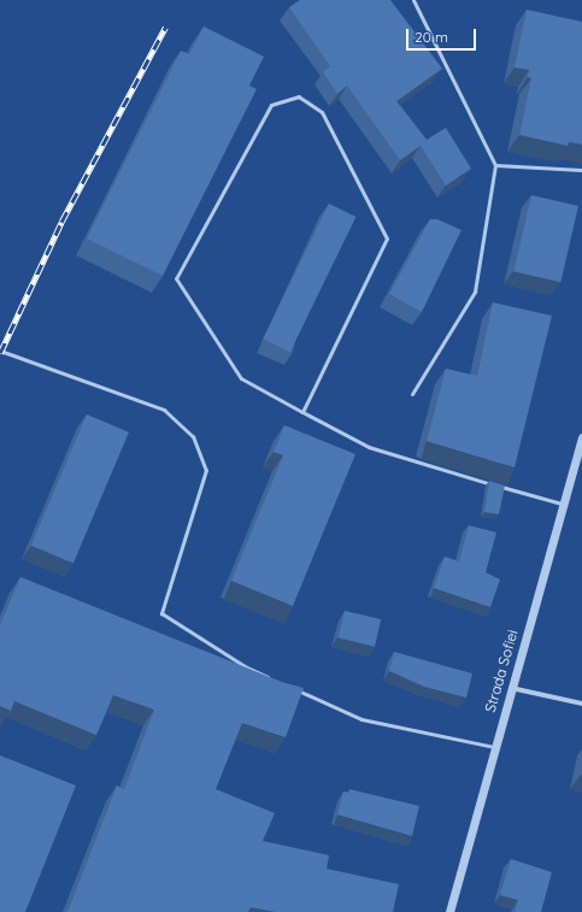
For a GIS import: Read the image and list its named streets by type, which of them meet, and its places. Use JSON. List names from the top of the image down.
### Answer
{
  "streets": {
    "street": ["Strada Sofiei"]
  },
  "scale_bar": "20 m"
}
